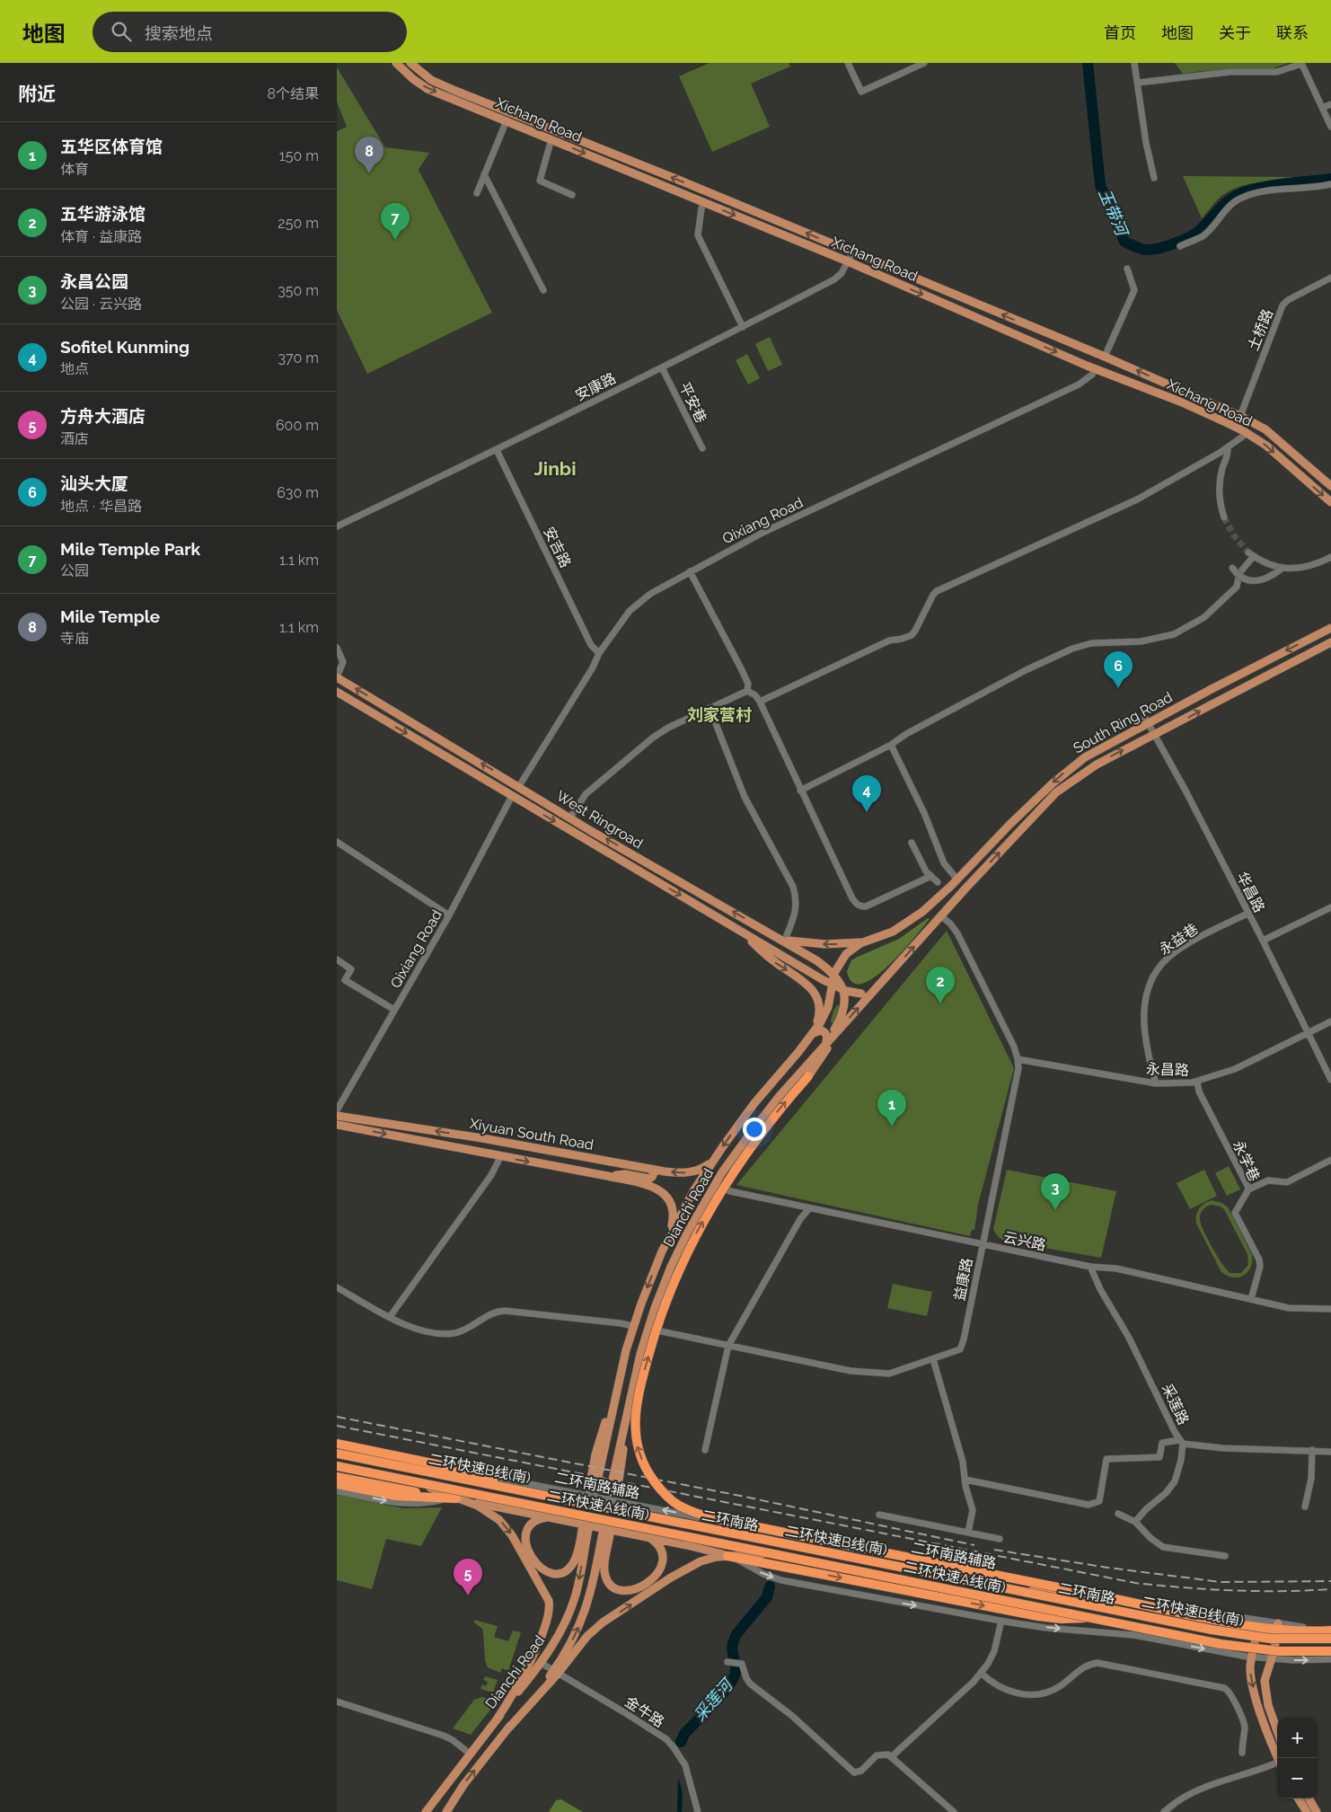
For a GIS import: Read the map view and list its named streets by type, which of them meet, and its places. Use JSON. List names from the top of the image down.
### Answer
{
  "streets": {
    "highway": ["二环快速B线(南)", "二环快速A线(南)"],
    "main road": [
      "Xichang Road",
      "South Ring Road",
      "West Ringroad",
      "Xiyuan South Road",
      "Dianchi Road",
      "二环南路"
    ],
    "street": [
      "土桥路",
      "安康路",
      "平安巷",
      "Qixiang Road",
      "安吉路",
      "华昌路",
      "永益巷",
      "永昌路",
      "永学巷",
      "云兴路",
      "益康路",
      "采莲路",
      "二环南路辅路",
      "金牛路"
    ]
  },
  "crossings": [
    ["Xichang Road", "土桥路"],
    ["Xichang Road", "安康路"],
    ["Xichang Road", "Qixiang Road"],
    ["安康路", "平安巷"],
    ["安康路", "安吉路"],
    ["Qixiang Road", "安吉路"],
    ["Qixiang Road", "West Ringroad"],
    ["South Ring Road", "华昌路"],
    ["South Ring Road", "Dianchi Road"],
    ["South Ring Road", "益康路"],
    ["West Ringroad", "Dianchi Road"],
    ["华昌路", "永益巷"],
    ["华昌路", "永昌路"],
    ["永益巷", "永昌路"],
    ["永昌路", "永学巷"],
    ["永昌路", "益康路"],
    ["Xiyuan South Road", "Dianchi Road"],
    ["永学巷", "云兴路"],
    ["Dianchi Road", "云兴路"],
    ["Dianchi Road", "益康路"],
    ["Dianchi Road", "金牛路"],
    ["云兴路", "益康路"],
    ["云兴路", "采莲路"],
    ["二环快速B线(南)", "二环南路"],
    ["二环南路辅路", "二环南路"],
    ["二环快速A线(南)", "二环南路"]
  ],
  "districts": ["Jinbi", "刘家营村"],
  "water": ["玉带河", "采莲河"],
  "page": {
    "header": "地图",
    "search": "搜索地点",
    "nav": [
      "首页",
      "地图",
      "关于",
      "联系"
    ],
    "heading": ["附近", "8个结果"],
    "list": [
      {
        "mark": "1",
        "name": "五华区体育馆",
        "note": "体育",
        "value": "150 m"
      },
      {
        "mark": "2",
        "name": "五华游泳馆",
        "note": "体育 · 益康路",
        "value": "250 m"
      },
      {
        "mark": "3",
        "name": "永昌公园",
        "note": "公园 · 云兴路",
        "value": "350 m"
      },
      {
        "mark": "4",
        "name": "Sofitel Kunming",
        "note": "地点",
        "value": "370 m"
      },
      {
        "mark": "5",
        "name": "方舟大酒店",
        "note": "酒店",
        "value": "600 m"
      },
      {
        "mark": "6",
        "name": "汕头大厦",
        "note": "地点 · 华昌路",
        "value": "630 m"
      },
      {
        "mark": "7",
        "name": "Mile Temple Park",
        "note": "公园",
        "value": "1.1 km"
      },
      {
        "mark": "8",
        "name": "Mile Temple",
        "note": "寺庙",
        "value": "1.1 km"
      }
    ],
    "pins": [
      "8",
      "7",
      "6",
      "4",
      "2",
      "1",
      "3",
      "5"
    ],
    "map_buttons": ["+", "−"]
  }
}
